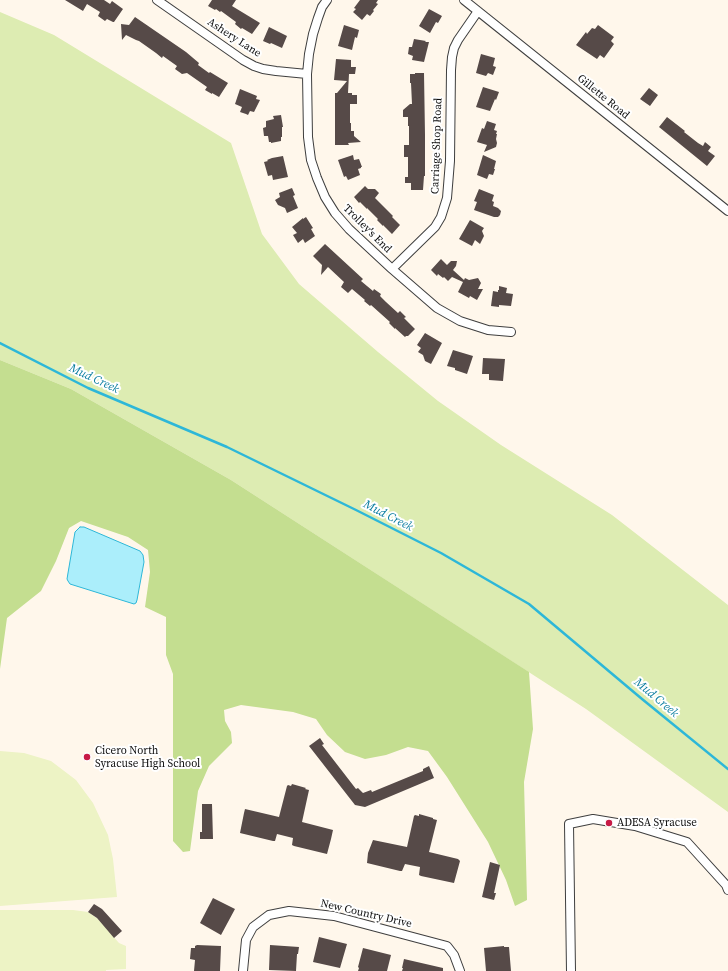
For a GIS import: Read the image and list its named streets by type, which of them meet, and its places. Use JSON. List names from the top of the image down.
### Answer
{
  "streets": {
    "street": [
      "Ashery Lane",
      "Gillette Road",
      "Carriage Shop Road",
      "Trolley's End",
      "New Country Drive"
    ]
  },
  "crossings": [
    ["Ashery Lane", "Trolley's End"],
    ["Gillette Road", "Carriage Shop Road"],
    ["Carriage Shop Road", "Trolley's End"]
  ],
  "water": ["Mud Creek"],
  "places": ["Cicero North Syracuse High School", "ADESA Syracuse"]
}
